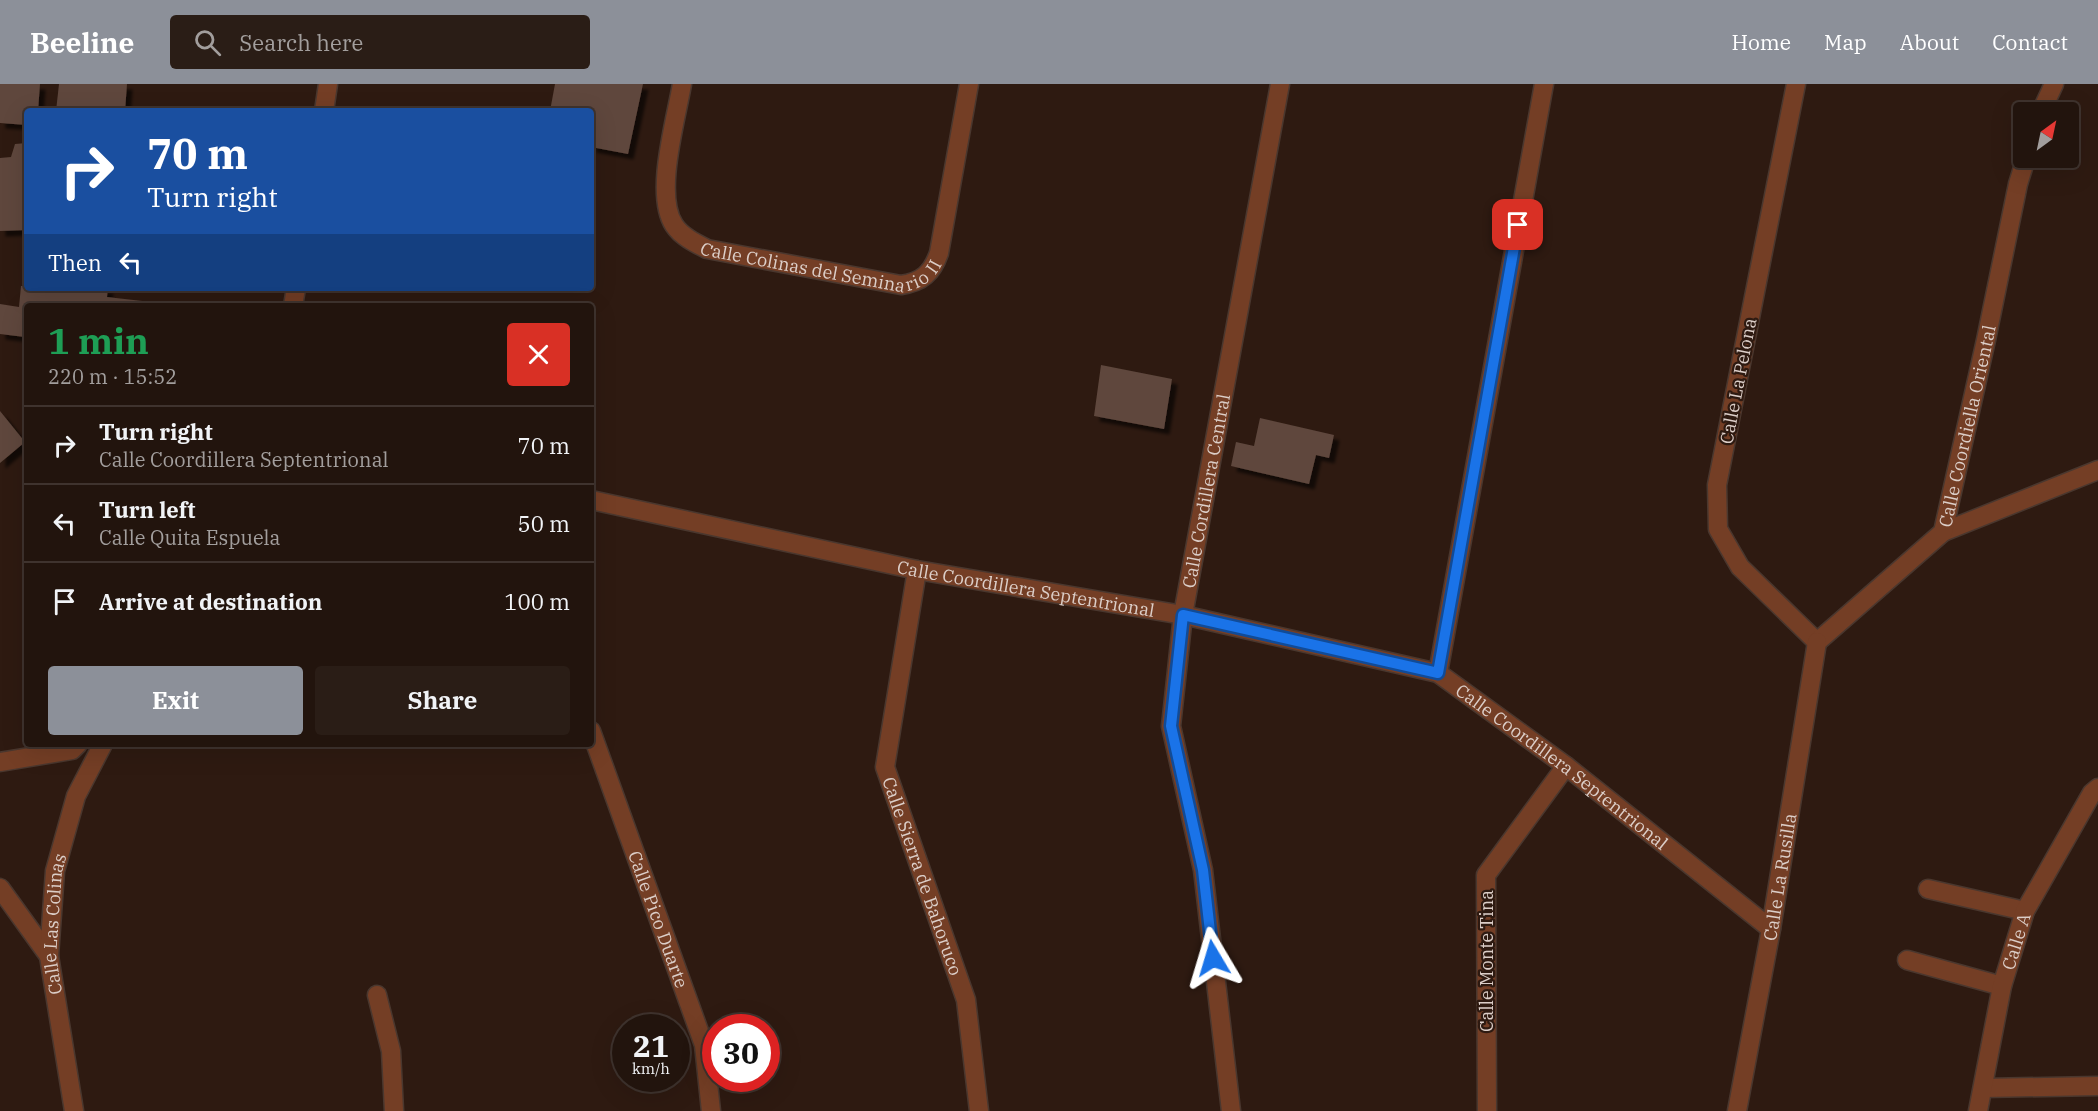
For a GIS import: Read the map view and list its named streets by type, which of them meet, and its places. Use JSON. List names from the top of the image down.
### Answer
{
  "streets": {
    "street": [
      "Calle Colinas del Seminario II",
      "Calle La Pelona",
      "Calle Coordiella Oriental",
      "Calle Cordillera Central",
      "Calle Coordillera Septentrional",
      "Calle Sierra de Bahoruco",
      "Calle La Rusilla",
      "Calle Pico Duarte",
      "Calle Las Colinas",
      "Calle A",
      "Calle Monte Tina"
    ]
  },
  "crossings": [
    ["Calle La Pelona", "Calle Coordiella Oriental"],
    ["Calle La Pelona", "Calle La Rusilla"],
    ["Calle Coordiella Oriental", "Calle La Rusilla"],
    ["Calle Cordillera Central", "Calle Coordillera Septentrional"],
    ["Calle Coordillera Septentrional", "Calle Sierra de Bahoruco"],
    ["Calle Coordillera Septentrional", "Calle La Rusilla"],
    ["Calle Coordillera Septentrional", "Calle Monte Tina"]
  ],
  "north": "top right",
  "page": {
    "header": "Beeline",
    "search": "Search here",
    "nav": [
      "Home",
      "Map",
      "About",
      "Contact"
    ],
    "turn": ["70 m", "Turn right"],
    "then": "Then",
    "heading": ["1 min", "220 m · 15:52"],
    "list": [
      {
        "name": "Turn right",
        "note": "Calle Coordillera Septentrional",
        "value": "70 m"
      },
      {
        "name": "Turn left",
        "note": "Calle Quita Espuela",
        "value": "50 m"
      },
      {
        "name": "Arrive at destination",
        "value": "100 m"
      }
    ],
    "buttons": ["Exit", "Share"],
    "speed": "21 km/h",
    "limit": "30"
  }
}
